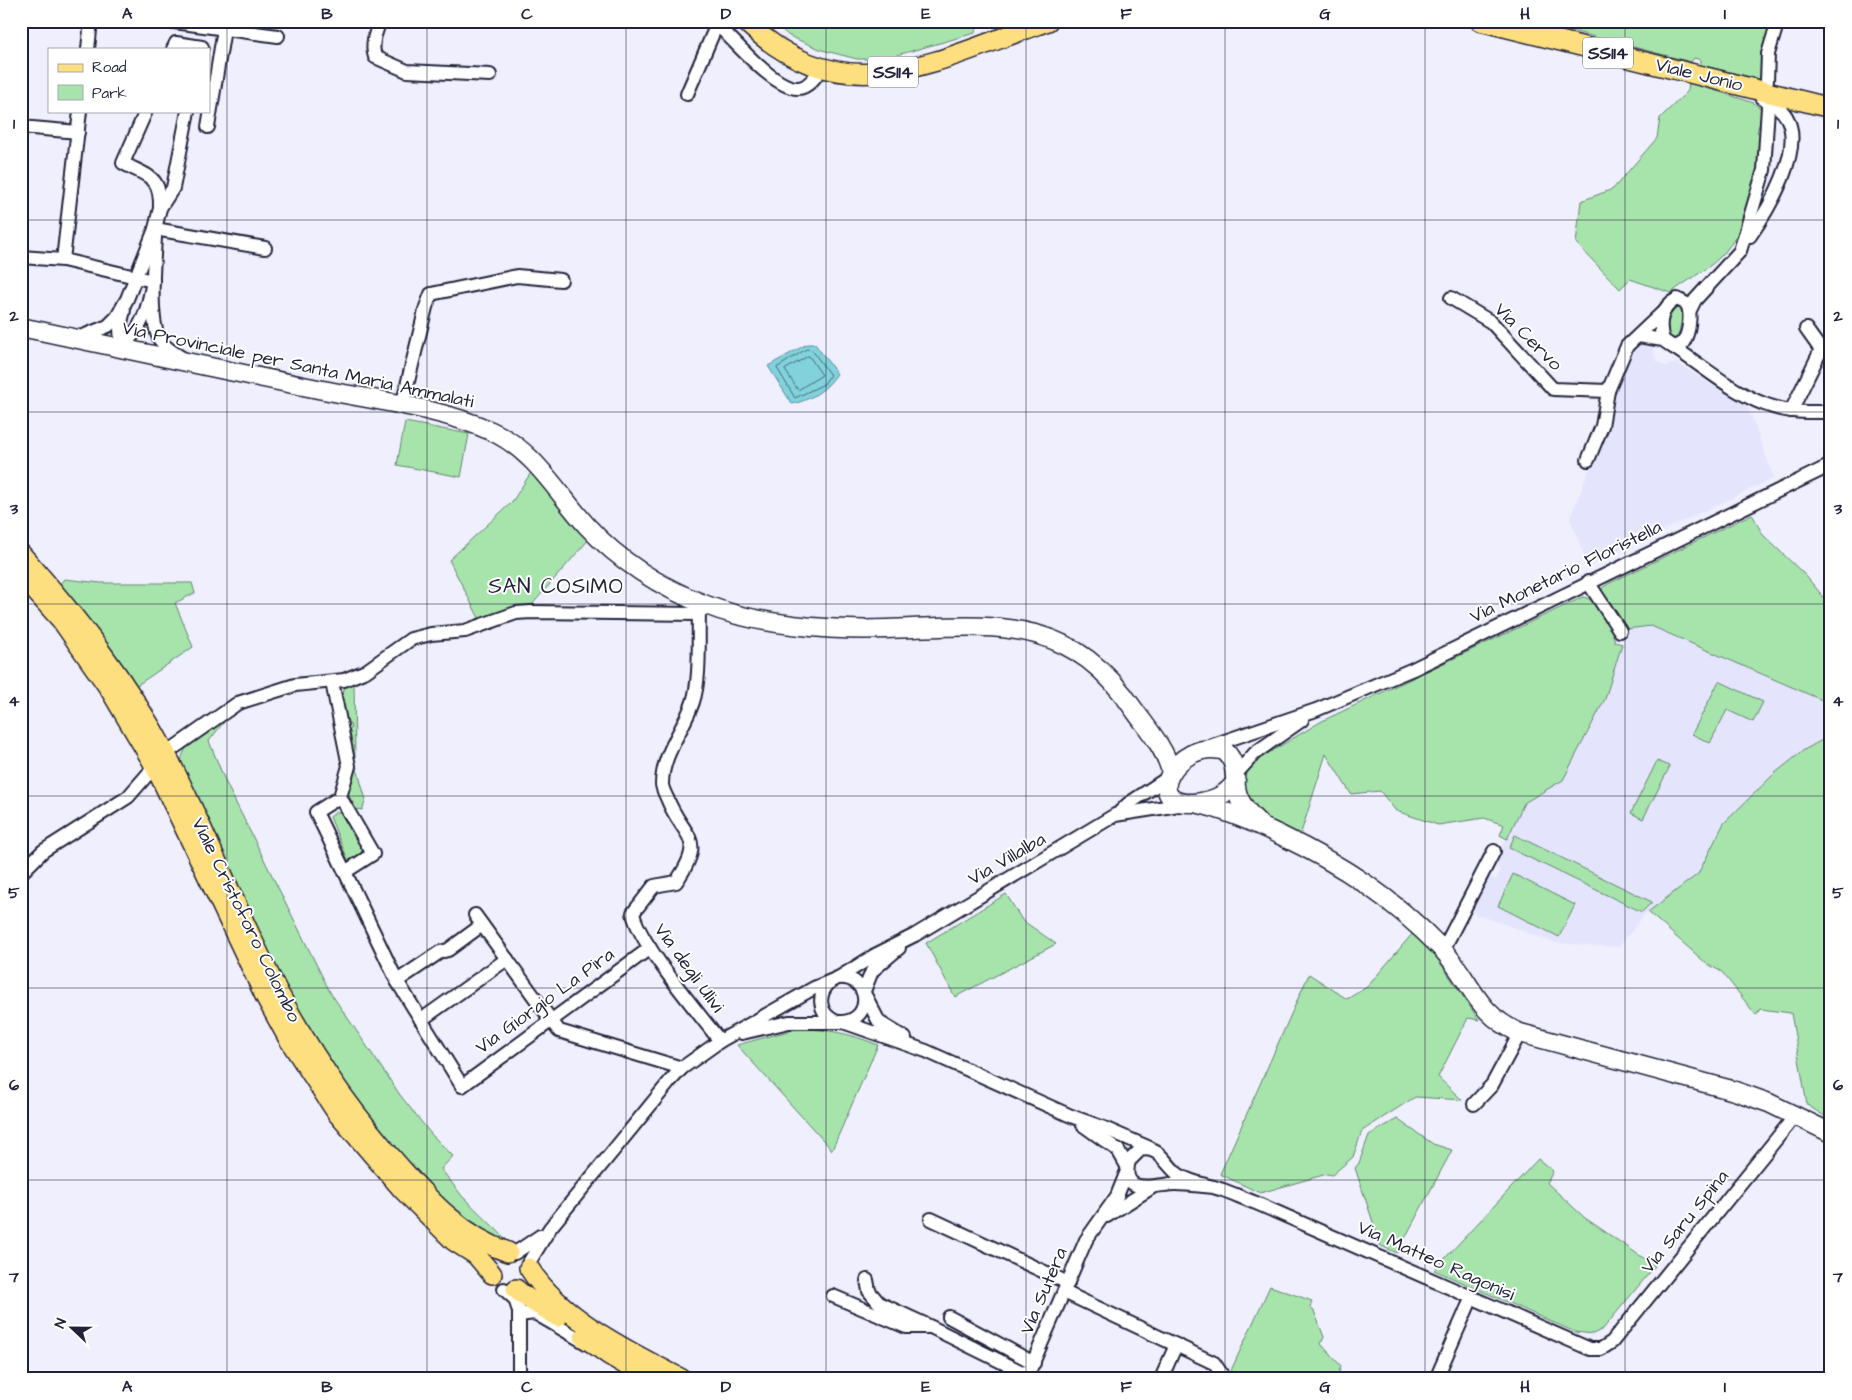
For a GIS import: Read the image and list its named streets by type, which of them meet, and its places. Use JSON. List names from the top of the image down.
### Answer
{
  "streets": {
    "main road": ["SS114", "Viale Jonio", "Viale Cristoforo Colombo"],
    "street": [
      "Via Cervo",
      "Via Provinciale per Santa Maria Ammalati",
      "Via Monetario Floristella",
      "Via Villalba",
      "Via degli Ulivi",
      "Via Giorgio La Pira",
      "Via Saru Spina",
      "Via Matteo Ragonisi",
      "Via Sutera"
    ]
  },
  "crossings": [
    ["Via Provinciale per Santa Maria Ammalati", "Via degli Ulivi"],
    ["Viale Cristoforo Colombo", "Via degli Ulivi"],
    ["Via degli Ulivi", "Via Giorgio La Pira"],
    ["Via Saru Spina", "Via Matteo Ragonisi"]
  ],
  "districts": ["SAN COSIMO"],
  "legend": ["Road", "Park"],
  "north": "left",
  "grid": {
    "columns": [
      "A",
      "B",
      "C",
      "D",
      "E",
      "F",
      "G",
      "H",
      "I"
    ],
    "rows": [
      "1",
      "2",
      "3",
      "4",
      "5",
      "6",
      "7"
    ]
  }
}
